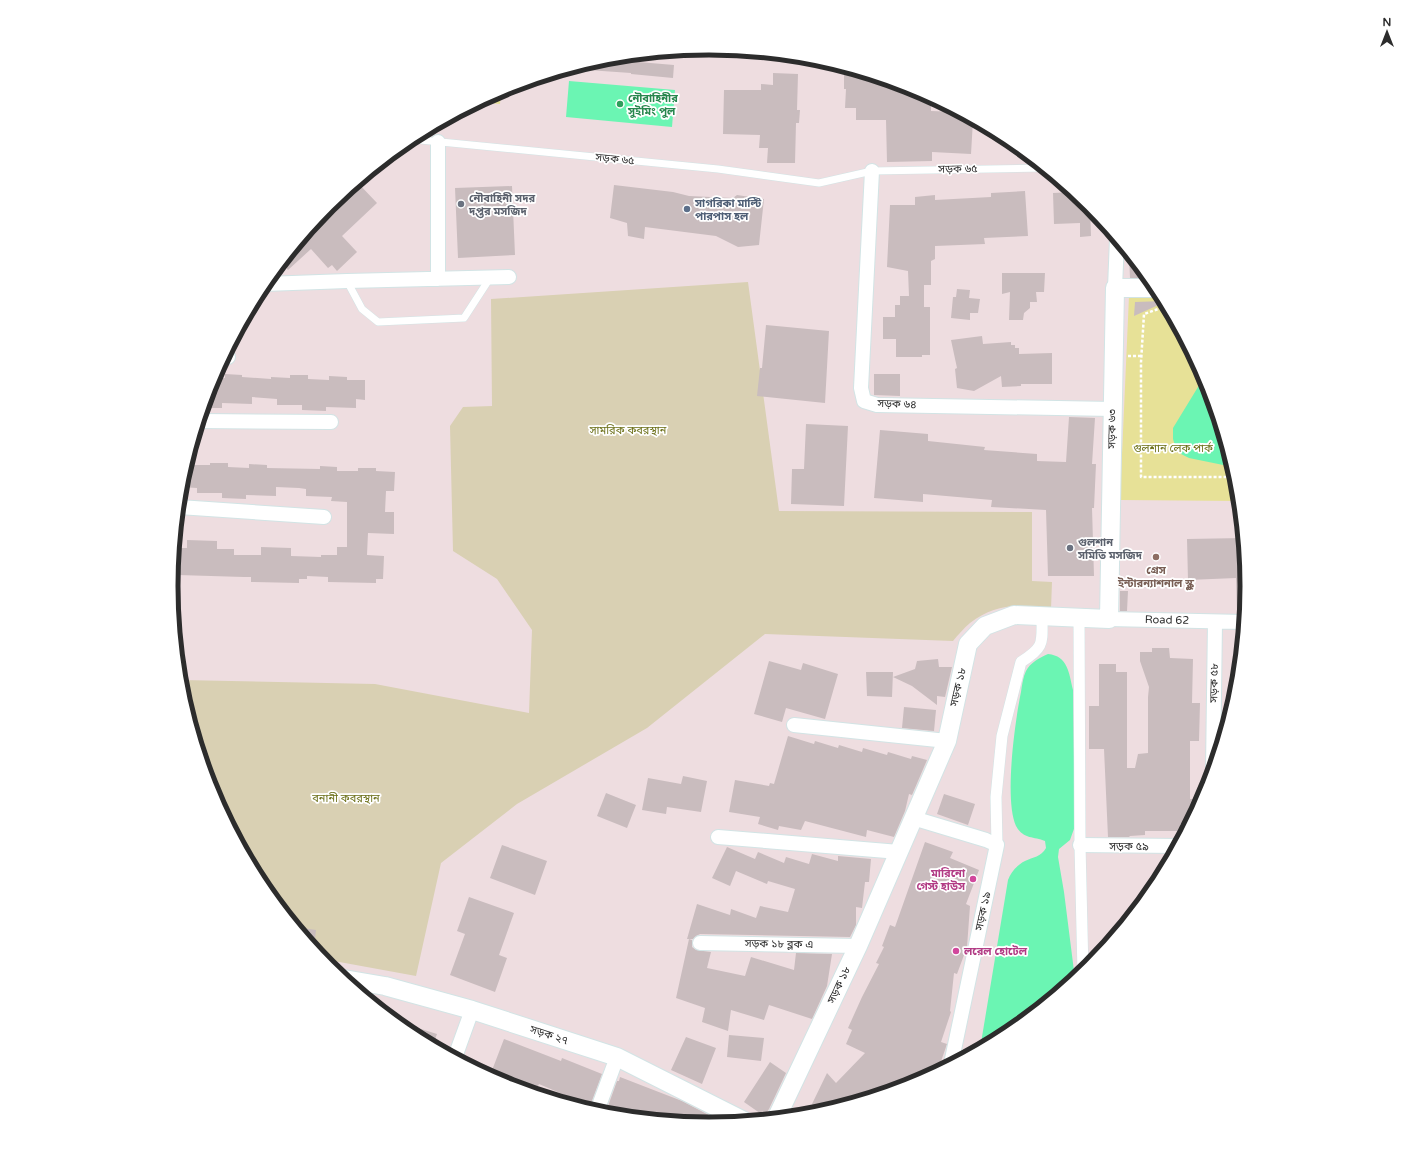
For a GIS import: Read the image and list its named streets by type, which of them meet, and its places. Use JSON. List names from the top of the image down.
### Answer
{
  "streets": {
    "street": [
      "সড়ক ৬৪",
      "সড়ক ৬৩",
      "Road 62",
      "সড়ক ৫৮",
      "সড়ক ১৮",
      "সড়ক ৫৯",
      "সড়ক ১৯",
      "সড়ক ১৮ ব্লক এ",
      "সড়ক ২৭"
    ],
    "lane": ["সড়ক ৬৫"]
  },
  "crossings": [
    ["সড়ক ৬৫", "সড়ক ৬৪"],
    ["সড়ক ৬৪", "সড়ক ৬৩"],
    ["সড়ক ৬৩", "Road 62"],
    ["Road 62", "সড়ক ৫৮"],
    ["Road 62", "সড়ক ১৮"],
    ["সড়ক ১৮", "সড়ক ১৮ ব্লক এ"]
  ],
  "parks": ["সামরিক কবরস্থান", "গুলশান লেক পার্ক", "বনানী কবরস্থান"],
  "places": [
    "নৌবাহিনীর সুইমিং পুল",
    "নৌবাহিনী সদর দপ্তর মসজিদ",
    "সাগরিকা মাল্টি পারপাস হল",
    "গুলশান সমিতি মসজিদ",
    "গ্রেস ইন্টারন্যাশনাল স্কুল",
    "মারিনো গেস্ট হাউস",
    "লরেল হোটেল"
  ],
  "north": "top"
}
